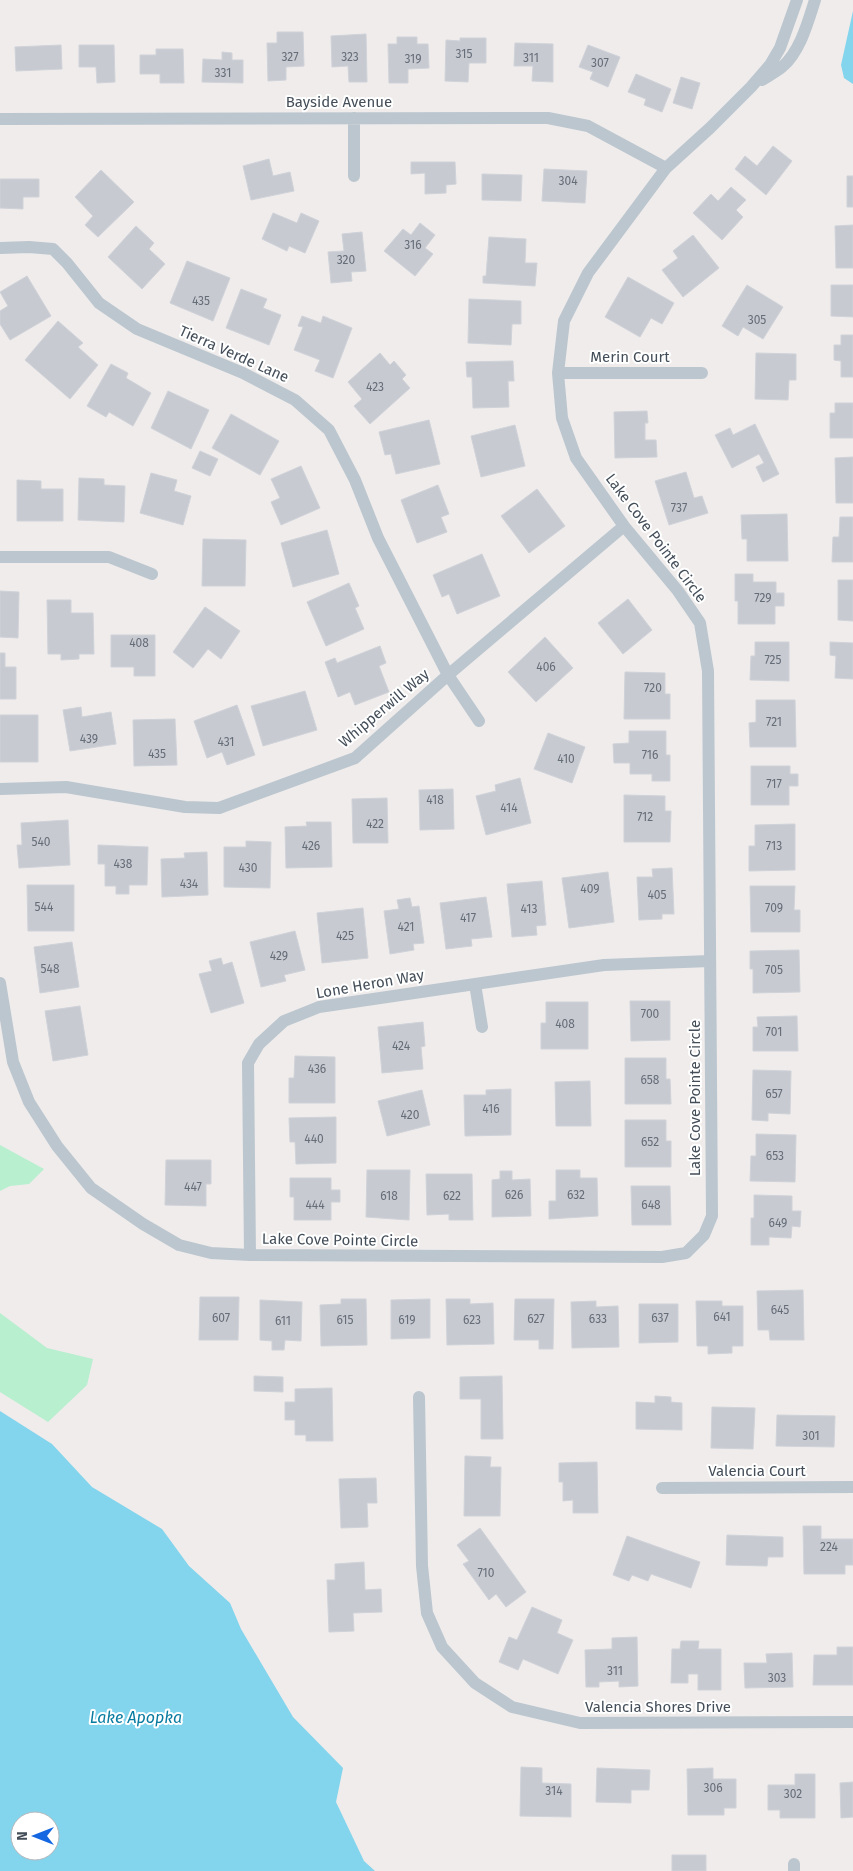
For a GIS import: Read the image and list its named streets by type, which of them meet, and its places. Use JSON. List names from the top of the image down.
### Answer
{
  "streets": {
    "street": [
      "Bayside Avenue",
      "Tierra Verde Lane",
      "Merin Court",
      "Lake Cove Pointe Circle",
      "Whipperwill Way",
      "Lone Heron Way",
      "Valencia Court",
      "Valencia Shores Drive"
    ]
  },
  "crossings": [
    ["Bayside Avenue", "Lake Cove Pointe Circle"],
    ["Tierra Verde Lane", "Whipperwill Way"],
    ["Merin Court", "Lake Cove Pointe Circle"],
    ["Lake Cove Pointe Circle", "Whipperwill Way"],
    ["Lake Cove Pointe Circle", "Lone Heron Way"]
  ],
  "water": ["Lake Apopka"],
  "house_numbers": [
    "315",
    "327",
    "323",
    "311",
    "319",
    "307",
    "331",
    "304",
    "316",
    "320",
    "435",
    "305",
    "423",
    "737",
    "729",
    "408",
    "725",
    "406",
    "720",
    "721",
    "439",
    "431",
    "435",
    "716",
    "410",
    "717",
    "418",
    "414",
    "712",
    "422",
    "540",
    "426",
    "713",
    "438",
    "430",
    "434",
    "409",
    "405",
    "544",
    "709",
    "413",
    "417",
    "421",
    "425",
    "429",
    "548",
    "705",
    "700",
    "408",
    "701",
    "424",
    "436",
    "658",
    "657",
    "416",
    "420",
    "440",
    "652",
    "653",
    "447",
    "626",
    "632",
    "618",
    "622",
    "444",
    "648",
    "649",
    "645",
    "641",
    "607",
    "637",
    "627",
    "633",
    "615",
    "619",
    "623",
    "611",
    "301",
    "224",
    "710",
    "311",
    "303",
    "306",
    "314",
    "302"
  ],
  "north": "left"
}
